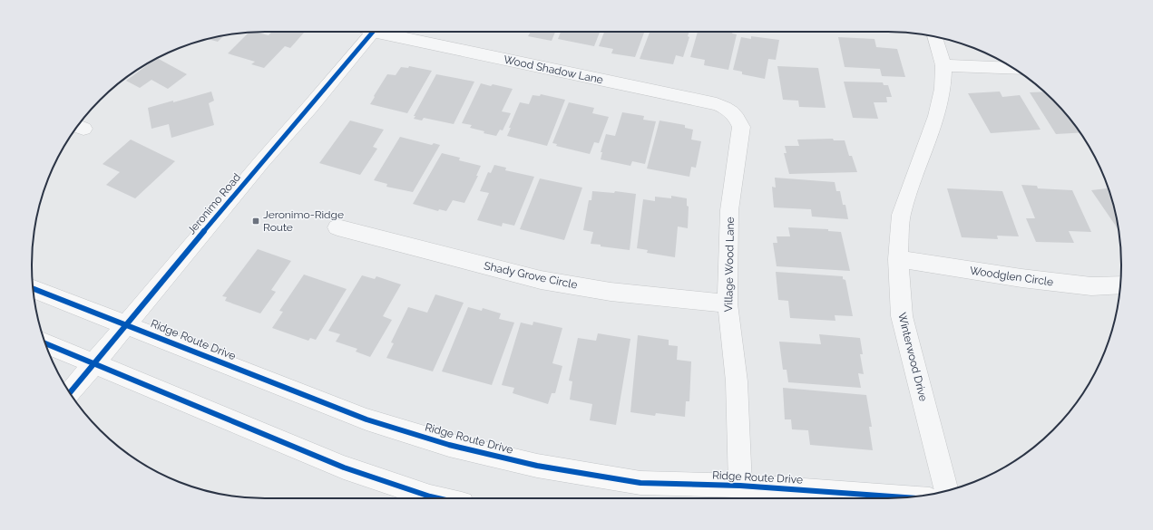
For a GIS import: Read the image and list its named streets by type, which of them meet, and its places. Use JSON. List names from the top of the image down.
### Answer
{
  "streets": {
    "main road": ["Jeronimo Road", "Ridge Route Drive"],
    "street": [
      "Wood Shadow Lane",
      "Village Wood Lane",
      "Shady Grove Circle",
      "Woodglen Circle",
      "Winterwood Drive"
    ]
  },
  "crossings": [
    ["Wood Shadow Lane", "Village Wood Lane"],
    ["Jeronimo Road", "Ridge Route Drive"],
    ["Village Wood Lane", "Shady Grove Circle"],
    ["Village Wood Lane", "Ridge Route Drive"],
    ["Woodglen Circle", "Winterwood Drive"]
  ],
  "places": {
    "transit": ["Jeronimo-Ridge Route"]
  }
}
